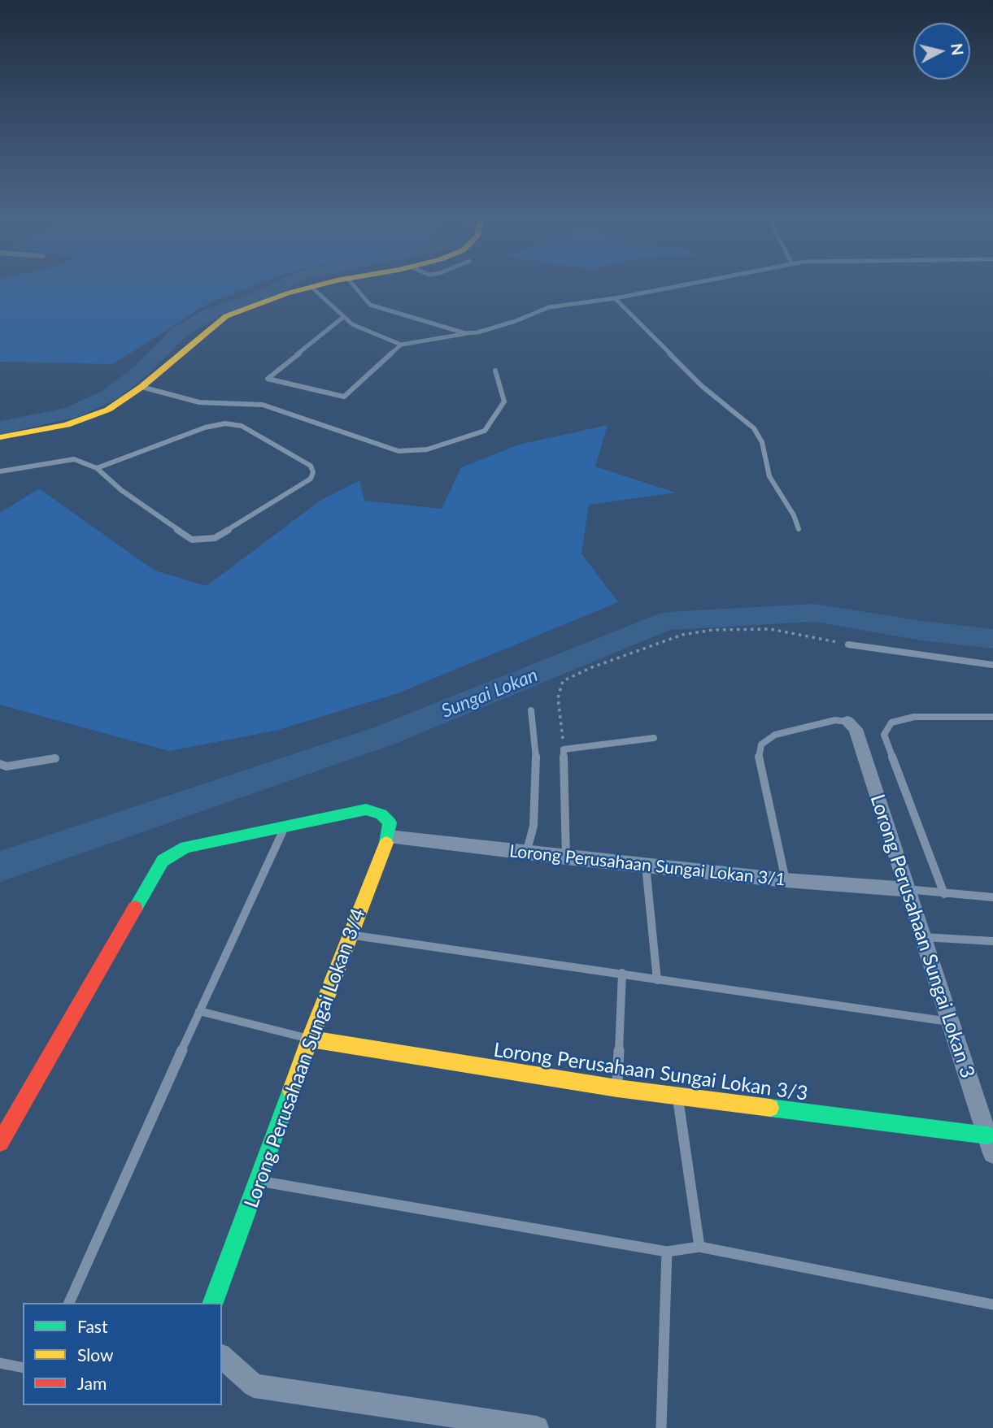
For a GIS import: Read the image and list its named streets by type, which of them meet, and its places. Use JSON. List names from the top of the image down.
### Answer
{
  "streets": {
    "street": [
      "Lorong Perusahaan Sungai Lokan 3/1",
      "Lorong Perusahaan Sungai Lokan 3",
      "Lorong Perusahaan Sungai Lokan 3/4",
      "Lorong Perusahaan Sungai Lokan 3/3"
    ]
  },
  "crossings": [
    ["Lorong Perusahaan Sungai Lokan 3/1", "Lorong Perusahaan Sungai Lokan 3"],
    ["Lorong Perusahaan Sungai Lokan 3/1", "Lorong Perusahaan Sungai Lokan 3/4"],
    ["Lorong Perusahaan Sungai Lokan 3", "Lorong Perusahaan Sungai Lokan 3/3"],
    ["Lorong Perusahaan Sungai Lokan 3/4", "Lorong Perusahaan Sungai Lokan 3/3"]
  ],
  "water": ["Sungai Lokan"],
  "legend": ["Fast", "Slow", "Jam"],
  "north": "right"
}
